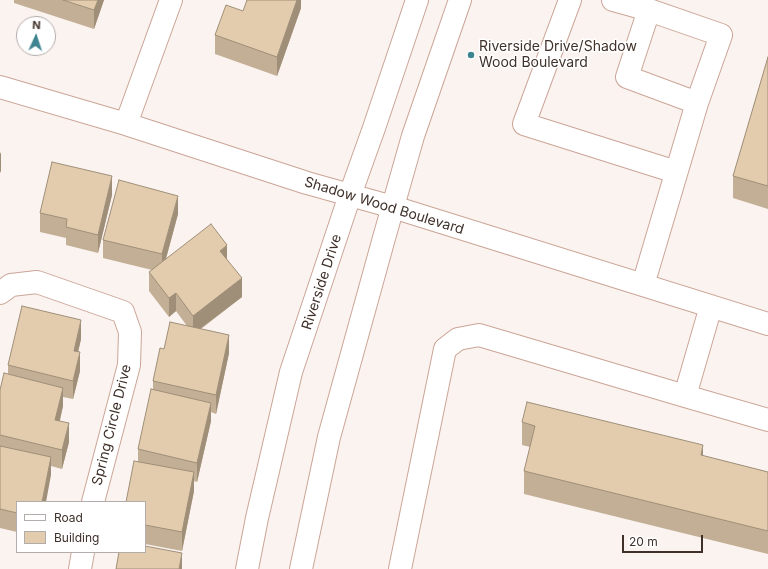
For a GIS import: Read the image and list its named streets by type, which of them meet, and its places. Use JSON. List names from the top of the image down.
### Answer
{
  "streets": {
    "street": ["Shadow Wood Boulevard", "Riverside Drive", "Spring Circle Drive"]
  },
  "crossings": [
    ["Shadow Wood Boulevard", "Riverside Drive"]
  ],
  "places": ["Riverside Drive/Shadow Wood Boulevard"],
  "legend": ["Road", "Building"],
  "scale_bar": "20 m",
  "north": "top"
}
